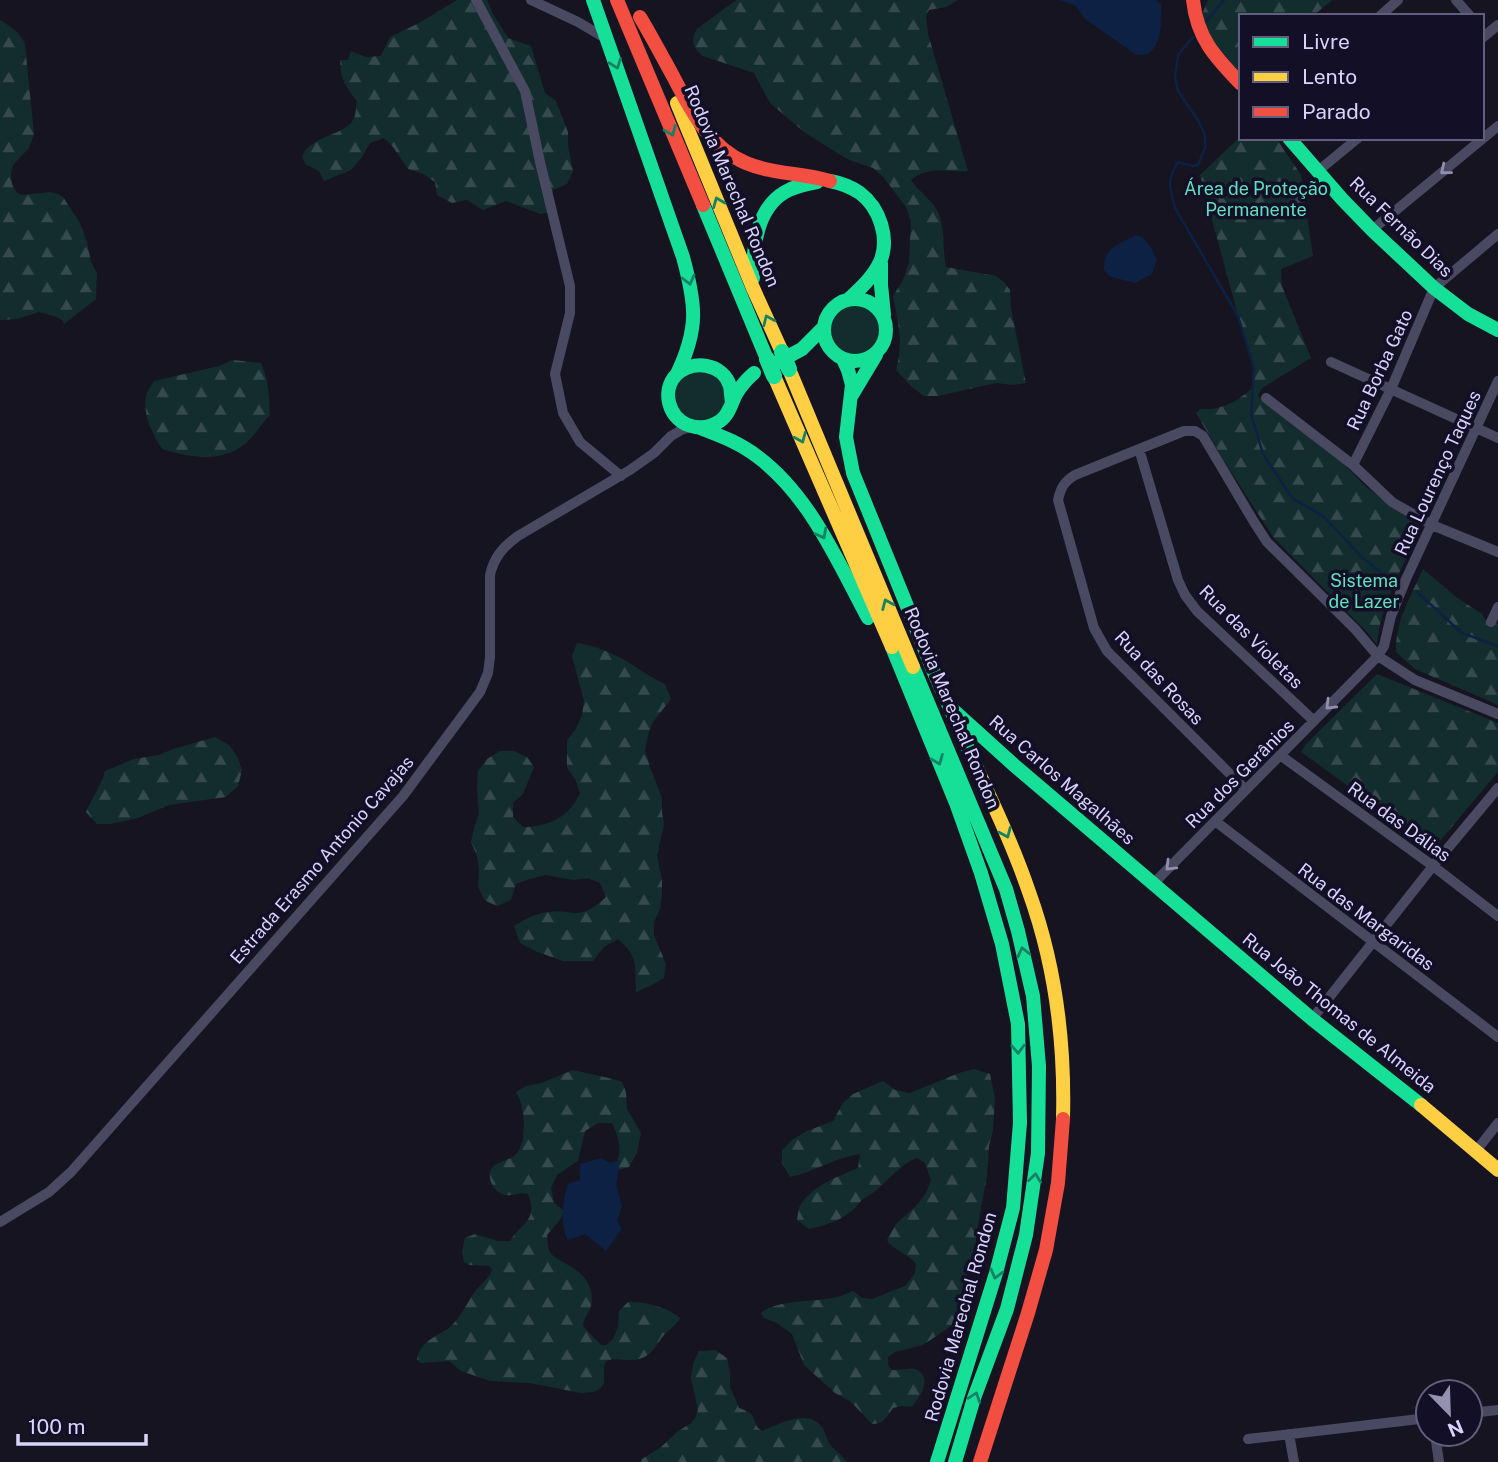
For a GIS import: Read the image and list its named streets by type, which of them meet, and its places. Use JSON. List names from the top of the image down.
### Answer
{
  "streets": {
    "main road": [
      "Rodovia Marechal Rondon",
      "Rua Fernão Dias",
      "Rua Carlos Magalhães",
      "Rua João Thomas de Almeida"
    ],
    "street": [
      "Rua Borba Gato",
      "Rua Lourenço Taques",
      "Rua das Violetas",
      "Rua das Rosas",
      "Rua dos Gerânios",
      "Rua das Dálias",
      "Estrada Erasmo Antonio Cavajas",
      "Rua das Margaridas"
    ]
  },
  "crossings": [
    ["Rua Fernão Dias", "Rua Borba Gato"],
    ["Rua Lourenço Taques", "Rua dos Gerânios"],
    ["Rua das Violetas", "Rua das Rosas"],
    ["Rua das Violetas", "Rua dos Gerânios"],
    ["Rua das Rosas", "Rua dos Gerânios"],
    ["Rua dos Gerânios", "Rua Carlos Magalhães"],
    ["Rua dos Gerânios", "Rua das Dálias"],
    ["Rua dos Gerânios", "Rua das Margaridas"],
    ["Rua dos Gerânios", "Rua João Thomas de Almeida"],
    ["Rua Carlos Magalhães", "Rua João Thomas de Almeida"]
  ],
  "one_way": ["Rua dos Gerânios"],
  "parks": ["Área de Proteção Permanente", "Sistema de Lazer"],
  "legend": ["Livre", "Lento", "Parado"],
  "scale_bar": "100 m",
  "north": "bottom right"
}
